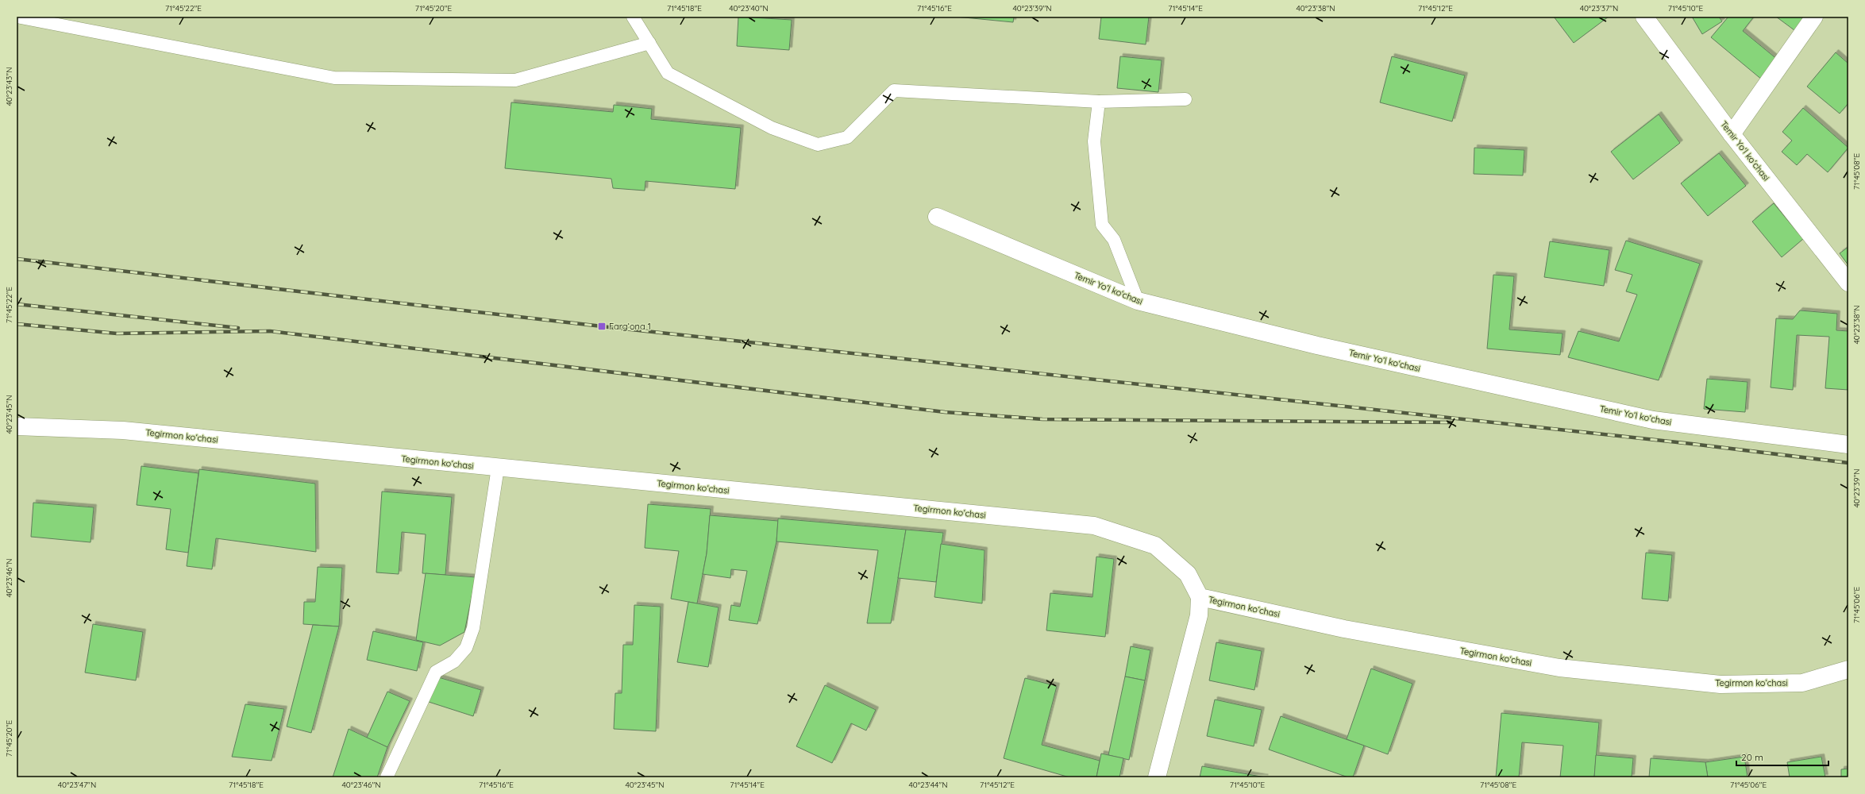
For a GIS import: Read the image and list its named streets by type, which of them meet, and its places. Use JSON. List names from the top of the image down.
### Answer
{
  "streets": {
    "street": ["Temir Yoʻl koʻchasi", "Tegirmon koʻchasi"]
  },
  "places": {
    "transit": ["Farg‘ona 1"]
  },
  "scale_bar": "20 m",
  "coordinates": [
    "71°45'22\"E",
    "71°45'20\"E",
    "71°45'18\"E",
    "40°23'40\"N",
    "71°45'16\"E",
    "40°23'39\"N",
    "71°45'14\"E",
    "40°23'38\"N",
    "71°45'12\"E",
    "40°23'37\"N",
    "71°45'10\"E",
    "40°23'43\"N",
    "71°45'08\"E",
    "40°23'45\"N",
    "40°23'46\"N",
    "71°45'06\"E",
    "40°23'47\"N",
    "40°23'44\"N"
  ]
}
